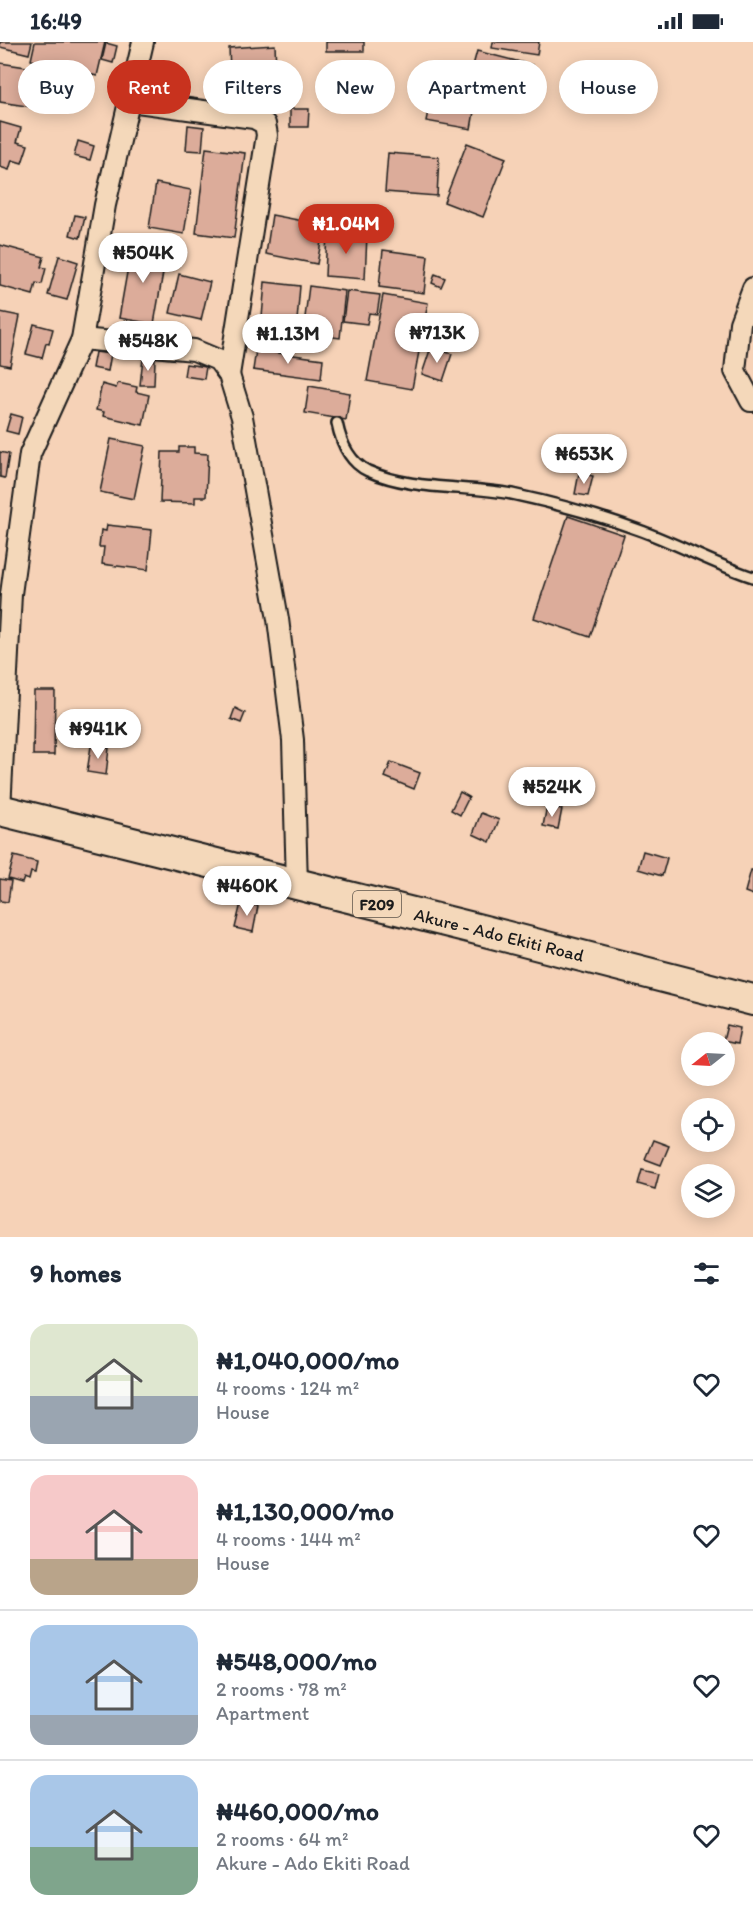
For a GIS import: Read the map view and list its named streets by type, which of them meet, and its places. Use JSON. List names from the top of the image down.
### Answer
{
  "streets": {
    "main road": ["F209", "Akure - Ado Ekiti Road"]
  },
  "north": "left",
  "page": {
    "status": "16:49",
    "chip": [
      "Buy",
      "Rent",
      "Filters",
      "New",
      "Apartment",
      "House"
    ],
    "price": [
      "₦1.04M",
      "₦504K",
      "₦713K",
      "₦1.13M",
      "₦548K",
      "₦653K",
      "₦941K",
      "₦524K",
      "₦460K"
    ],
    "heading": "9 homes",
    "list": [
      {
        "name": "₦1,040,000/mo",
        "note": "4 rooms · 124 m² · House"
      },
      {
        "name": "₦1,130,000/mo",
        "note": "4 rooms · 144 m² · House"
      },
      {
        "name": "₦548,000/mo",
        "note": "2 rooms · 78 m² · Apartment"
      },
      {
        "name": "₦460,000/mo",
        "note": "2 rooms · 64 m² · Akure - Ado Ekiti Road"
      }
    ]
  }
}
